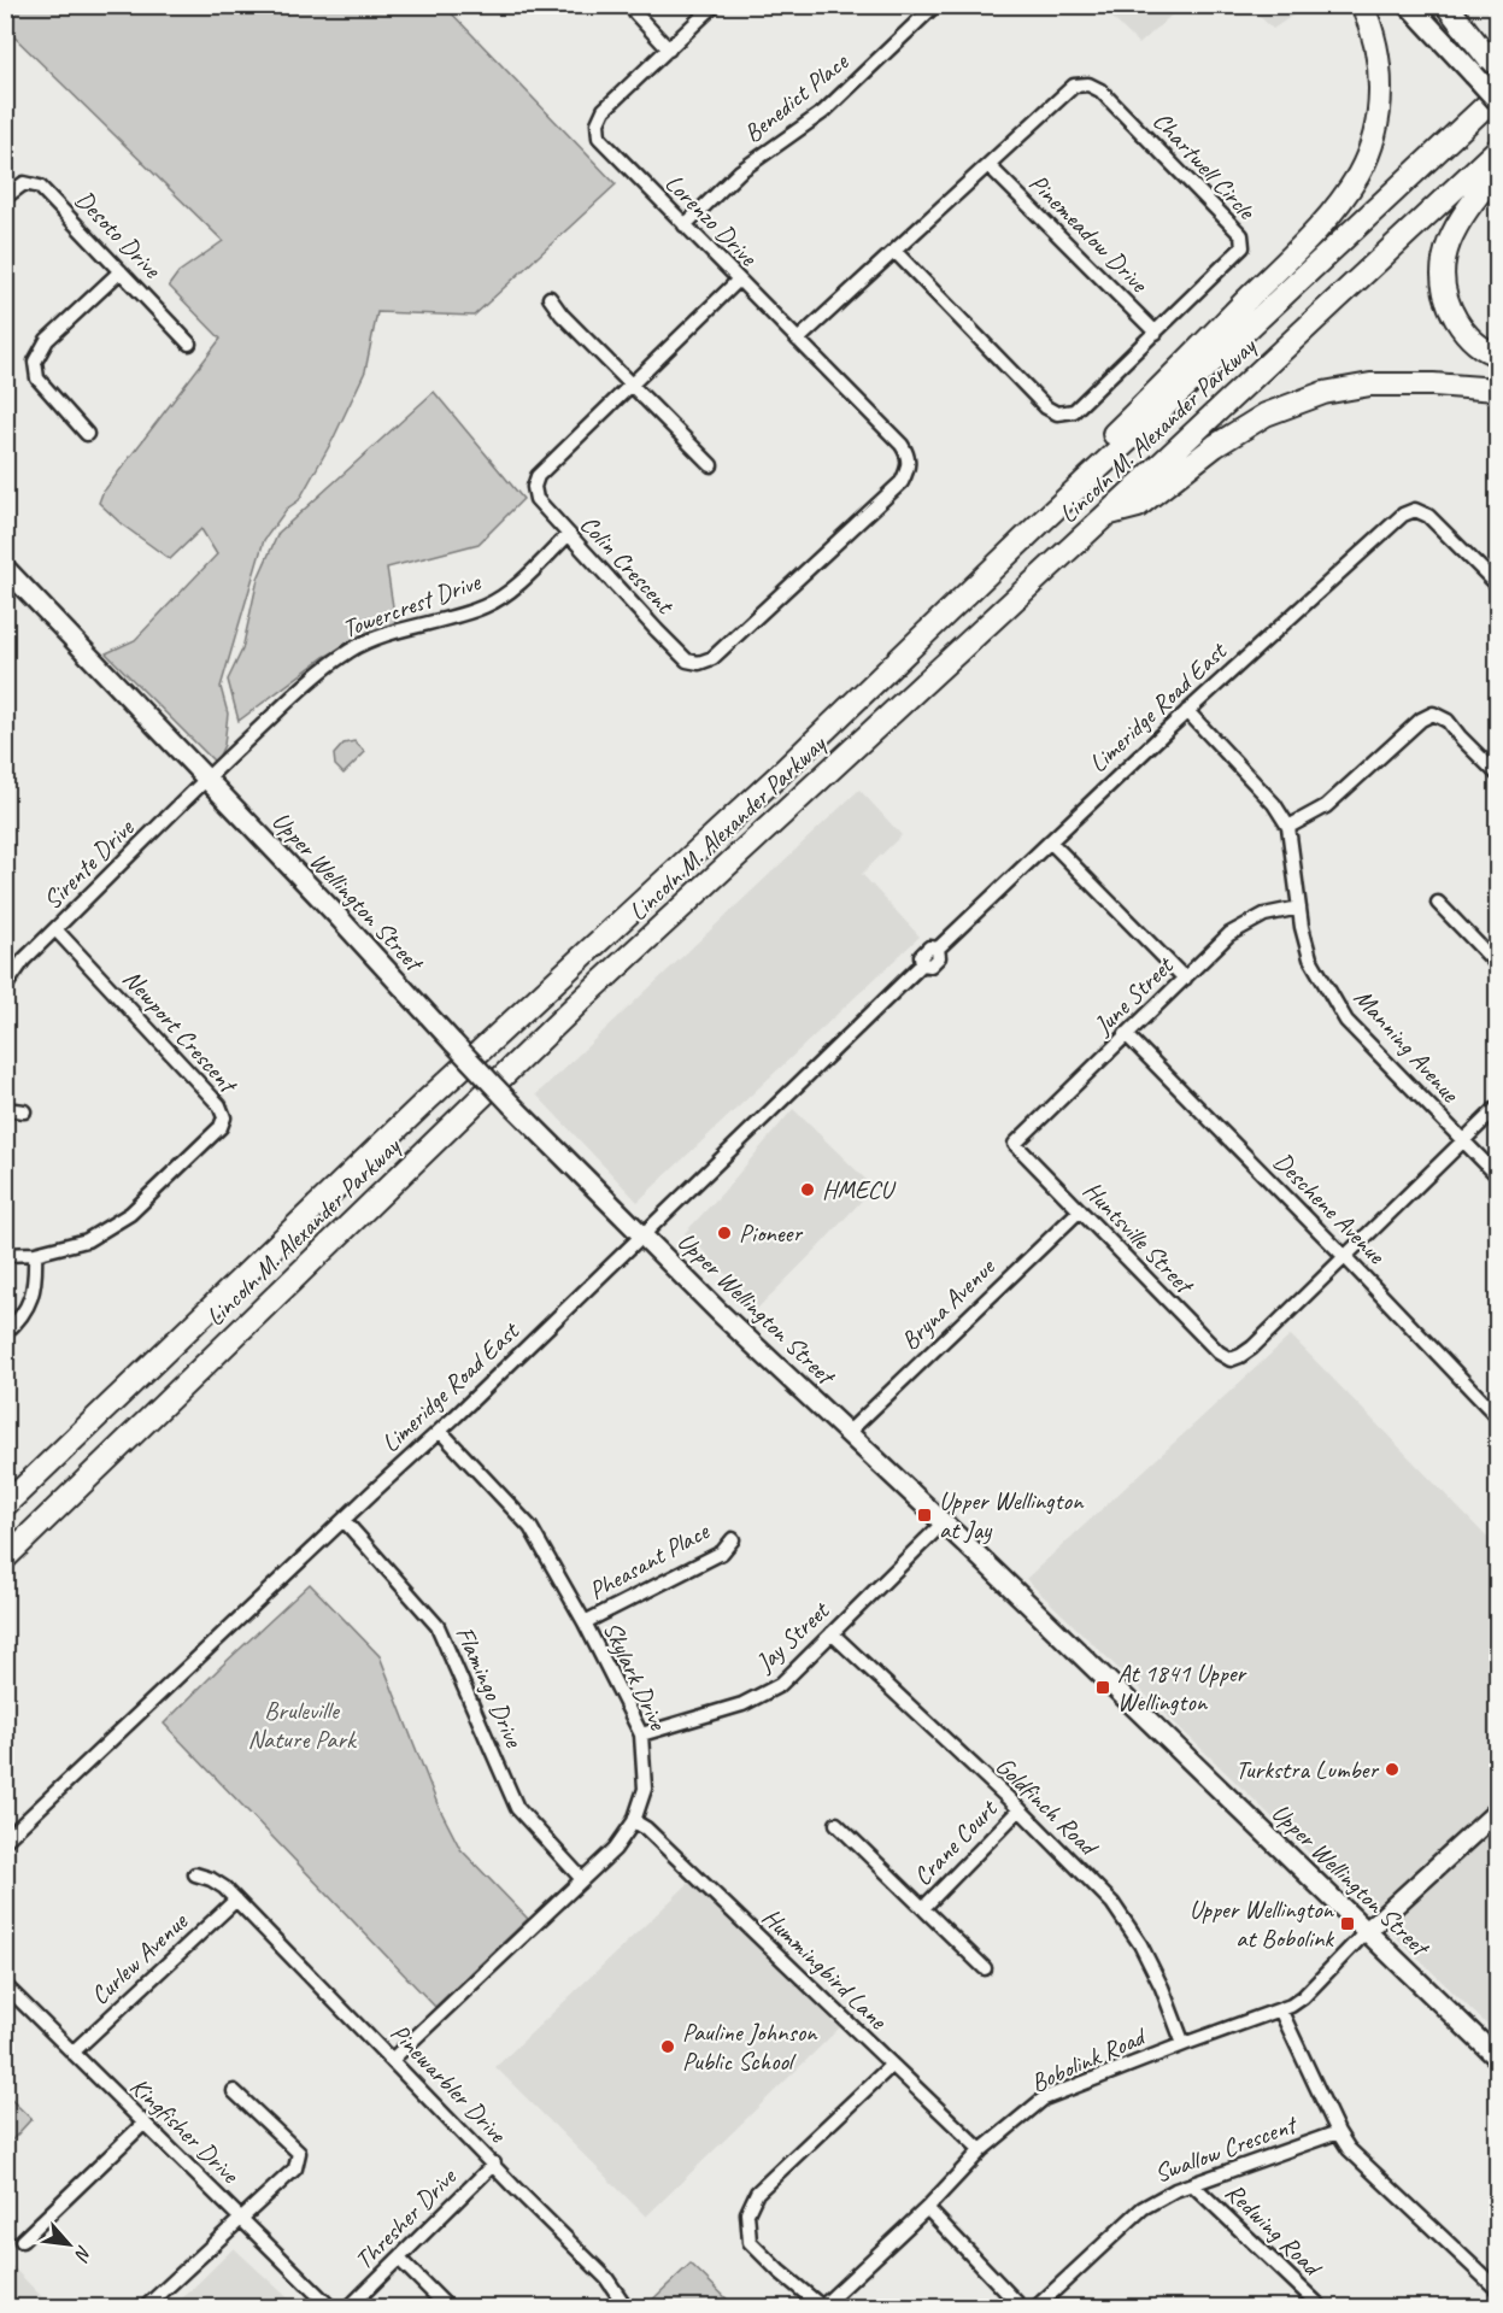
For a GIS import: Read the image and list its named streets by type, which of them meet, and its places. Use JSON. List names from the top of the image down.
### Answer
{
  "streets": {
    "highway": ["Lincoln M. Alexander Parkway"],
    "main road": ["Upper Wellington Street"],
    "street": [
      "Benedict Place",
      "Chartwell Circle",
      "Lorenzo Drive",
      "Pinemeadow Drive",
      "Desoto Drive",
      "Colin Crescent",
      "Towercrest Drive",
      "Limeridge Road East",
      "Sirente Drive",
      "June Street",
      "Newport Crescent",
      "Manning Avenue",
      "Deschene Avenue",
      "Huntsville Street",
      "Bryna Avenue",
      "Pheasant Place",
      "Jay Street",
      "Skylark Drive",
      "Flamingo Drive",
      "Goldfinch Road",
      "Crane Court",
      "Curlew Avenue",
      "Hummingbird Lane",
      "Bobolink Road",
      "Pinewarbler Drive",
      "Kingfisher Drive",
      "Swallow Crescent",
      "Thresher Drive",
      "Redwing Road"
    ]
  },
  "crossings": [
    ["Benedict Place", "Lorenzo Drive"],
    ["Chartwell Circle", "Lorenzo Drive"],
    ["Chartwell Circle", "Pinemeadow Drive"],
    ["Lorenzo Drive", "Colin Crescent"],
    ["Colin Crescent", "Towercrest Drive"],
    ["Towercrest Drive", "Sirente Drive"],
    ["Towercrest Drive", "Upper Wellington Street"],
    ["Limeridge Road East", "Upper Wellington Street"],
    ["Limeridge Road East", "Manning Avenue"],
    ["Limeridge Road East", "Skylark Drive"],
    ["Limeridge Road East", "Flamingo Drive"],
    ["Sirente Drive", "Upper Wellington Street"],
    ["Sirente Drive", "Newport Crescent"],
    ["Upper Wellington Street", "Bryna Avenue"],
    ["Upper Wellington Street", "Jay Street"],
    ["Upper Wellington Street", "Bobolink Road"],
    ["June Street", "Manning Avenue"],
    ["June Street", "Deschene Avenue"],
    ["June Street", "Huntsville Street"],
    ["Deschene Avenue", "Huntsville Street"],
    ["Huntsville Street", "Bryna Avenue"],
    ["Pheasant Place", "Skylark Drive"],
    ["Jay Street", "Skylark Drive"],
    ["Jay Street", "Goldfinch Road"],
    ["Skylark Drive", "Flamingo Drive"],
    ["Skylark Drive", "Hummingbird Lane"],
    ["Skylark Drive", "Pinewarbler Drive"],
    ["Goldfinch Road", "Crane Court"],
    ["Goldfinch Road", "Bobolink Road"],
    ["Curlew Avenue", "Pinewarbler Drive"],
    ["Curlew Avenue", "Kingfisher Drive"],
    ["Hummingbird Lane", "Bobolink Road"],
    ["Pinewarbler Drive", "Thresher Drive"],
    ["Swallow Crescent", "Redwing Road"]
  ],
  "parks": ["Bruleville Nature Park"],
  "places": {
    "other": [
      "HMECU",
      "Pioneer",
      "Turkstra Lumber",
      "Pauline Johnson Public School"
    ],
    "transit": ["Upper Wellington at Jay", "At 1841 Upper Wellington", "Upper Wellington at Bobolink"]
  },
  "north": "bottom right"
}
